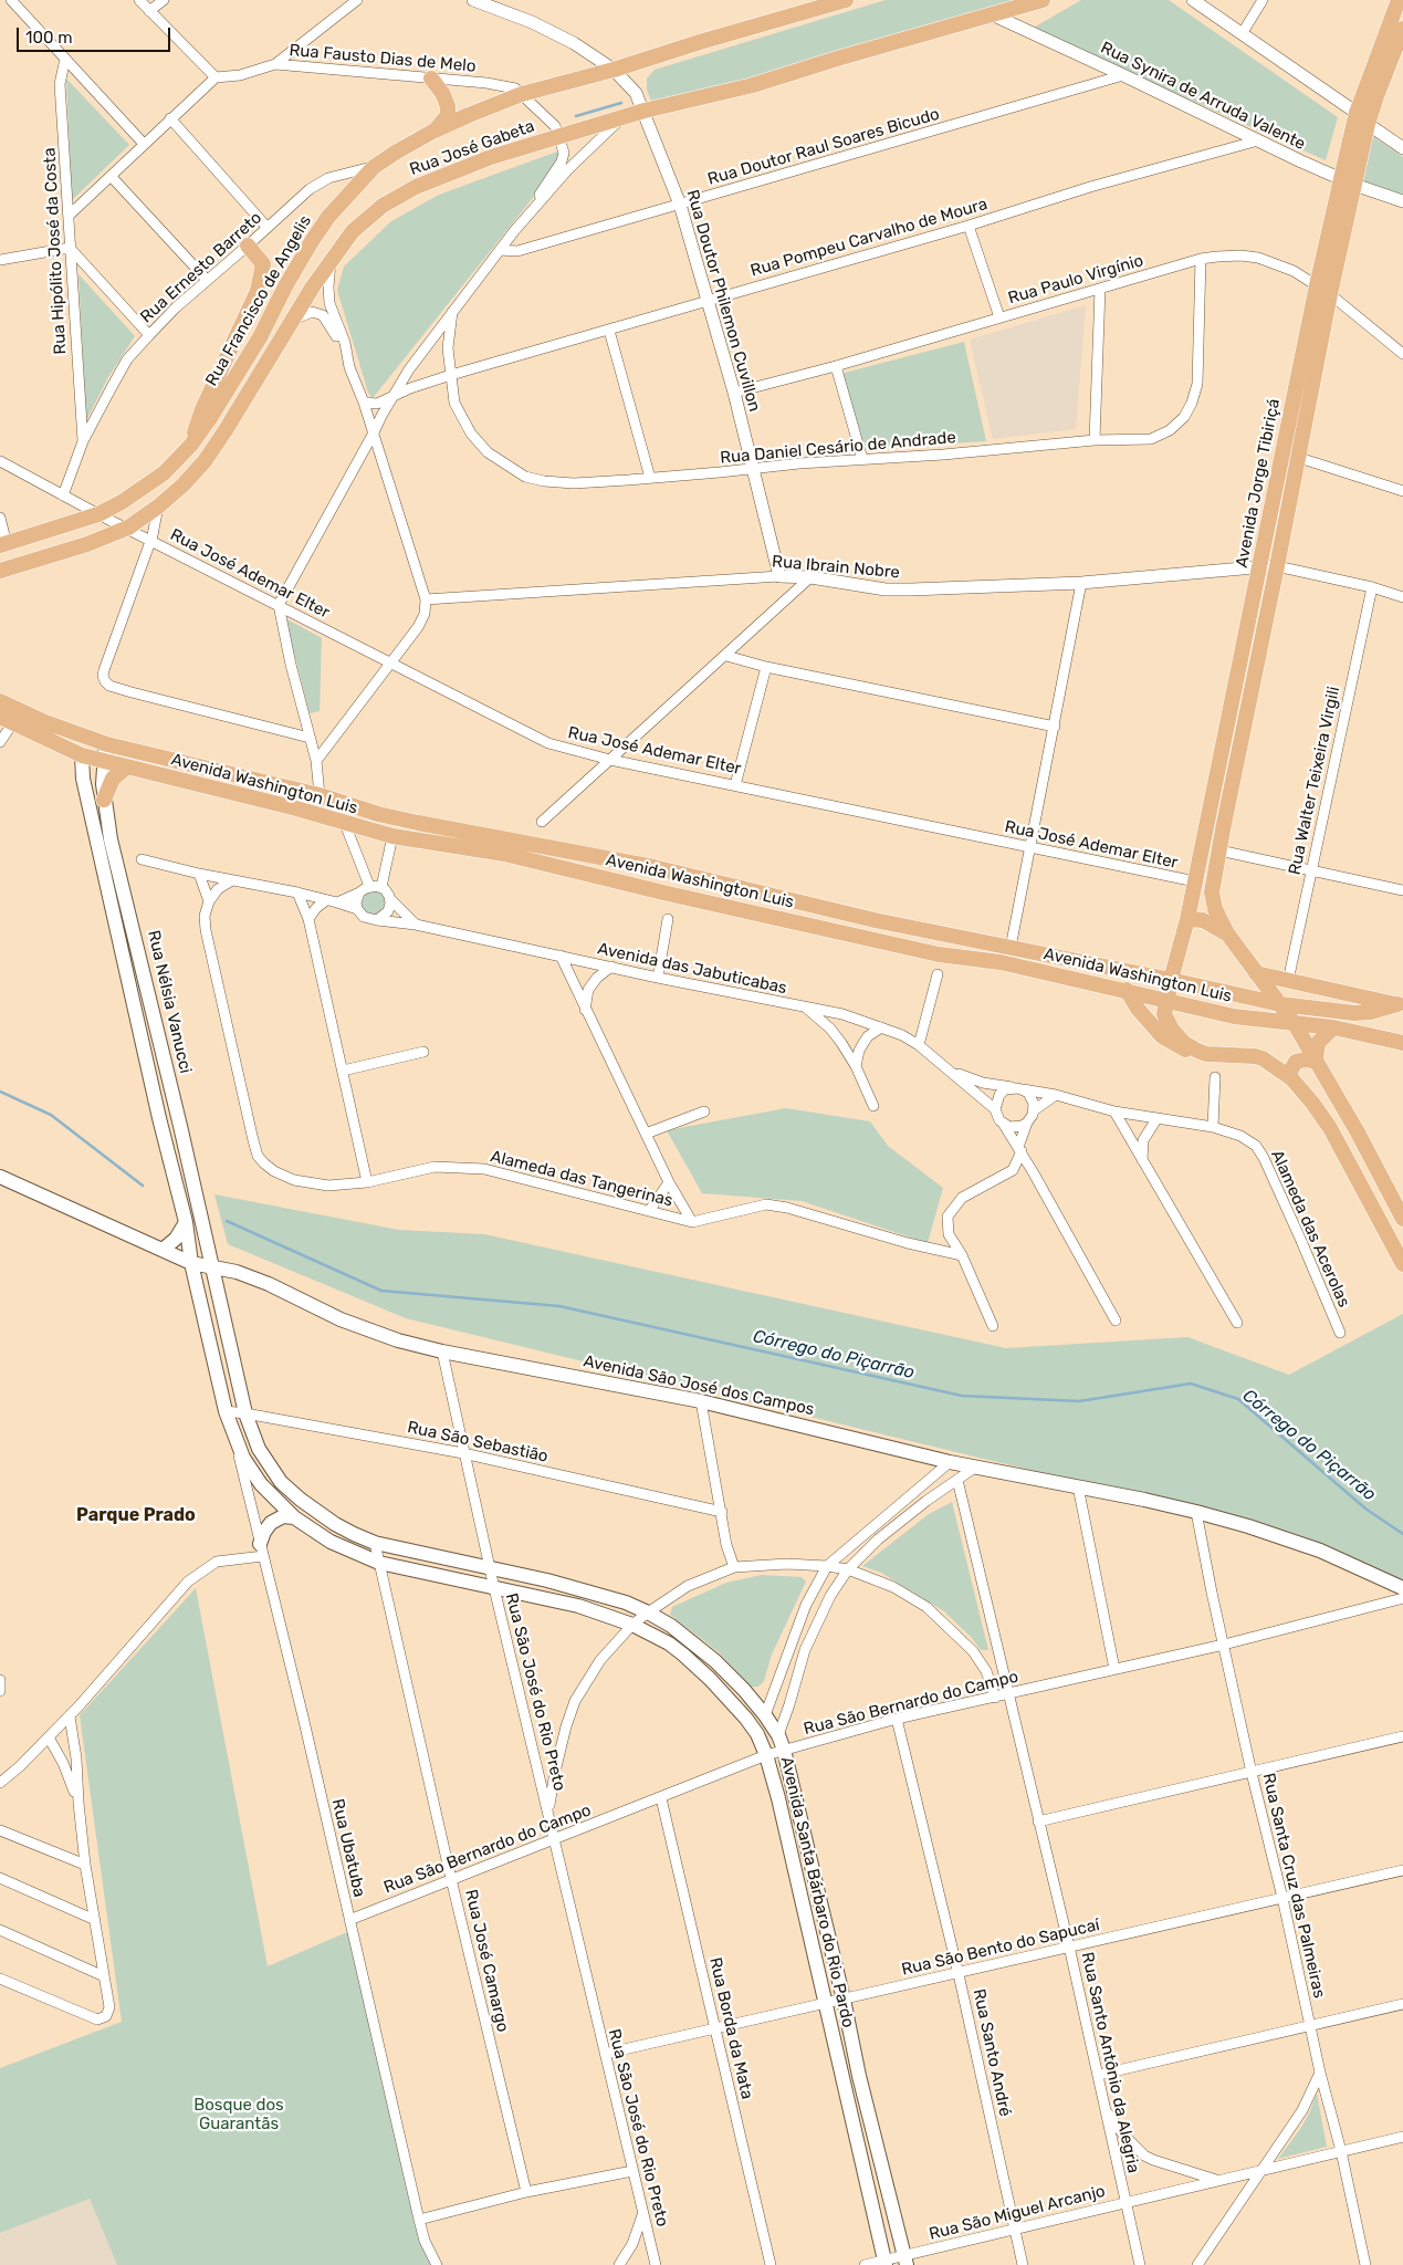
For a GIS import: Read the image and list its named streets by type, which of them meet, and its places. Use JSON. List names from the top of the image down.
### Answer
{
  "streets": {
    "main road": [
      "Rua José Gabeta",
      "Rua Francisco de Angelis",
      "Avenida Jorge Tibiriçá",
      "Avenida Washington Luis",
      "Rua Nélsia Vanucci",
      "Avenida São José dos Campos",
      "Avenida Santa Bárbaro do Rio Pardo"
    ],
    "street": [
      "Rua Fausto Dias de Melo",
      "Rua Synira de Arruda Valente",
      "Rua Doutor Raul Soares Bicudo",
      "Rua Pompeu Carvalho de Moura",
      "Rua Hipólito José da Costa",
      "Rua Ernesto Barreto",
      "Rua Paulo Virgínio",
      "Rua Doutor Philemon Cuvillon",
      "Rua Daniel Cesário de Andrade",
      "Rua Ibrain Nobre",
      "Rua José Ademar Elter",
      "Rua Walter Teixeira Virgili",
      "Avenida das Jabuticabas",
      "Alameda das Tangerinas",
      "Alameda das Acerolas",
      "Rua São Sebastião",
      "Rua São José do Rio Preto",
      "Rua São Bernardo do Campo",
      "Rua Ubatuba",
      "Rua Santa Cruz das Palmeiras",
      "Rua São Bento do Sapucaí",
      "Rua José Camargo",
      "Rua Borda da Mata",
      "Rua Santo André",
      "Rua Santo Antônio da Alegria",
      "Rua São Miguel Arcanjo"
    ]
  },
  "crossings": [
    ["Rua Fausto Dias de Melo", "Rua Francisco de Angelis"],
    ["Rua Synira de Arruda Valente", "Rua Doutor Raul Soares Bicudo"],
    ["Rua Synira de Arruda Valente", "Rua José Gabeta"],
    ["Rua Synira de Arruda Valente", "Rua Pompeu Carvalho de Moura"],
    ["Rua Synira de Arruda Valente", "Avenida Jorge Tibiriçá"],
    ["Rua Doutor Raul Soares Bicudo", "Rua Doutor Philemon Cuvillon"],
    ["Rua José Gabeta", "Rua Doutor Philemon Cuvillon"],
    ["Rua José Gabeta", "Rua José Ademar Elter"],
    ["Rua Pompeu Carvalho de Moura", "Rua Doutor Philemon Cuvillon"],
    ["Rua Pompeu Carvalho de Moura", "Rua Daniel Cesário de Andrade"],
    ["Rua Hipólito José da Costa", "Rua Ernesto Barreto"],
    ["Rua Ernesto Barreto", "Rua Francisco de Angelis"],
    ["Rua Ernesto Barreto", "Rua José Ademar Elter"],
    ["Rua Paulo Virgínio", "Rua Doutor Philemon Cuvillon"],
    ["Rua Paulo Virgínio", "Rua Daniel Cesário de Andrade"],
    ["Rua Paulo Virgínio", "Avenida Jorge Tibiriçá"],
    ["Rua Francisco de Angelis", "Rua Doutor Philemon Cuvillon"],
    ["Rua Francisco de Angelis", "Rua José Ademar Elter"],
    ["Rua Doutor Philemon Cuvillon", "Rua Daniel Cesário de Andrade"],
    ["Rua Doutor Philemon Cuvillon", "Rua Ibrain Nobre"],
    ["Avenida Jorge Tibiriçá", "Rua Ibrain Nobre"],
    ["Avenida Jorge Tibiriçá", "Rua José Ademar Elter"],
    ["Avenida Jorge Tibiriçá", "Avenida Washington Luis"],
    ["Avenida Washington Luis", "Rua Nélsia Vanucci"],
    ["Avenida das Jabuticabas", "Alameda das Acerolas"],
    ["Rua Nélsia Vanucci", "Avenida São José dos Campos"],
    ["Rua Nélsia Vanucci", "Avenida Santa Bárbaro do Rio Pardo"],
    ["Avenida São José dos Campos", "Rua São José do Rio Preto"],
    ["Avenida São José dos Campos", "Rua Santa Cruz das Palmeiras"],
    ["Avenida São José dos Campos", "Avenida Santa Bárbaro do Rio Pardo"],
    ["Rua São Sebastião", "Rua São José do Rio Preto"],
    ["Rua São Sebastião", "Avenida Santa Bárbaro do Rio Pardo"],
    ["Rua São José do Rio Preto", "Rua São Bernardo do Campo"],
    ["Rua São José do Rio Preto", "Avenida Santa Bárbaro do Rio Pardo"],
    ["Rua São José do Rio Preto", "Rua São Bento do Sapucaí"],
    ["Rua São Bernardo do Campo", "Rua Ubatuba"],
    ["Rua São Bernardo do Campo", "Rua Santa Cruz das Palmeiras"],
    ["Rua São Bernardo do Campo", "Avenida Santa Bárbaro do Rio Pardo"],
    ["Rua São Bernardo do Campo", "Rua José Camargo"],
    ["Rua São Bernardo do Campo", "Rua Borda da Mata"],
    ["Rua São Bernardo do Campo", "Rua Santo André"],
    ["Rua São Bernardo do Campo", "Rua Santo Antônio da Alegria"],
    ["Rua Ubatuba", "Avenida Santa Bárbaro do Rio Pardo"],
    ["Rua Santa Cruz das Palmeiras", "Rua São Bento do Sapucaí"],
    ["Rua Santa Cruz das Palmeiras", "Rua São Miguel Arcanjo"],
    ["Avenida Santa Bárbaro do Rio Pardo", "Rua São Bento do Sapucaí"],
    ["Avenida Santa Bárbaro do Rio Pardo", "Rua José Camargo"],
    ["Avenida Santa Bárbaro do Rio Pardo", "Rua São Miguel Arcanjo"],
    ["Rua São Bento do Sapucaí", "Rua Borda da Mata"],
    ["Rua São Bento do Sapucaí", "Rua Santo André"],
    ["Rua São Bento do Sapucaí", "Rua Santo Antônio da Alegria"],
    ["Rua Santo André", "Rua São Miguel Arcanjo"],
    ["Rua Santo Antônio da Alegria", "Rua São Miguel Arcanjo"]
  ],
  "districts": ["Parque Prado"],
  "water": ["Córrego do Piçarrão"],
  "parks": ["Bosque dos Guarantãs"],
  "scale_bar": "100 m"
}
